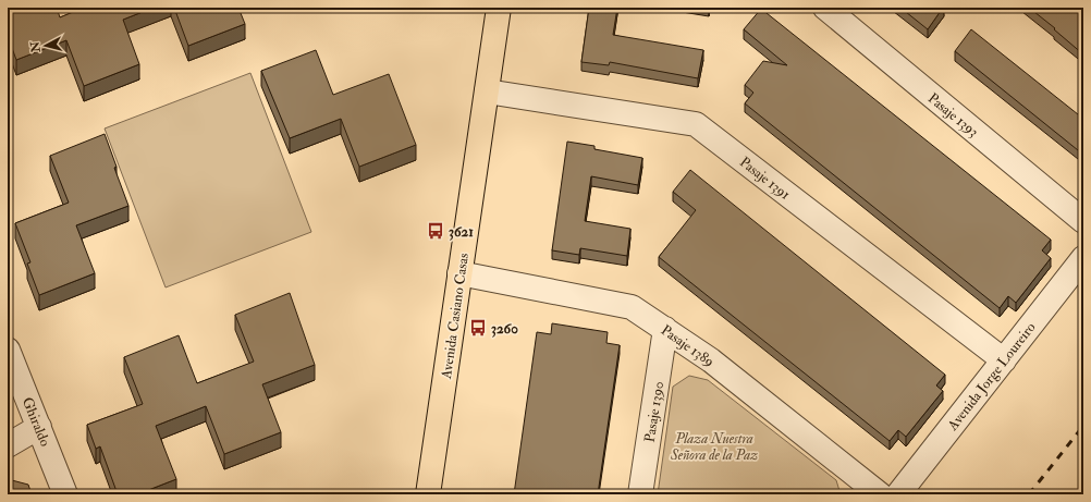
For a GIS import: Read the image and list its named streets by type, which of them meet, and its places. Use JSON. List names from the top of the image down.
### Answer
{
  "streets": {
    "main road": ["Avenida Casiano Casas"],
    "street": [
      "Pasaje 1393",
      "Pasaje 1391",
      "Pasaje 1389",
      "Avenida Jorge Loureiro",
      "Pasaje 1390",
      "Ghiraldo"
    ]
  },
  "crossings": [
    ["Pasaje 1391", "Avenida Casiano Casas"],
    ["Pasaje 1391", "Avenida Jorge Loureiro"],
    ["Avenida Casiano Casas", "Pasaje 1389"],
    ["Pasaje 1389", "Pasaje 1390"]
  ],
  "parks": ["Plaza Nuestra Señora de la Paz"],
  "places": {
    "bus stop": ["3621", "3260"]
  },
  "north": "left"
}
